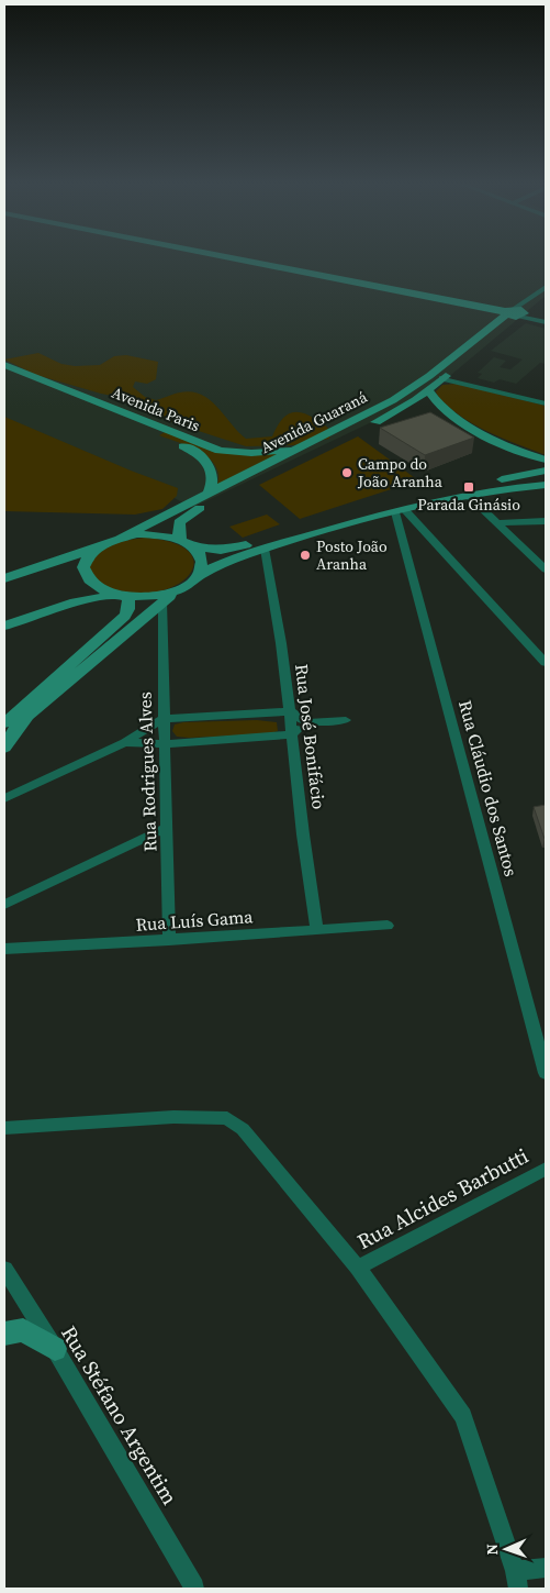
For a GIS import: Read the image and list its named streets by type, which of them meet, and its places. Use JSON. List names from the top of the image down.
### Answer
{
  "streets": {
    "street": [
      "Avenida Paris",
      "Avenida Guaraná",
      "Rua José Bonifácio",
      "Rua Rodrigues Alves",
      "Rua Cláudio dos Santos",
      "Rua Luís Gama",
      "Rua Alcides Barbutti",
      "Rua Stéfano Argentim"
    ]
  },
  "crossings": [
    ["Avenida Paris", "Avenida Guaraná"],
    ["Rua José Bonifácio", "Rua Luís Gama"],
    ["Rua Rodrigues Alves", "Rua Luís Gama"]
  ],
  "places": {
    "other": ["Campo do João Aranha", "Posto João Aranha"],
    "transit": ["Parada Ginásio"]
  },
  "north": "left"
}
